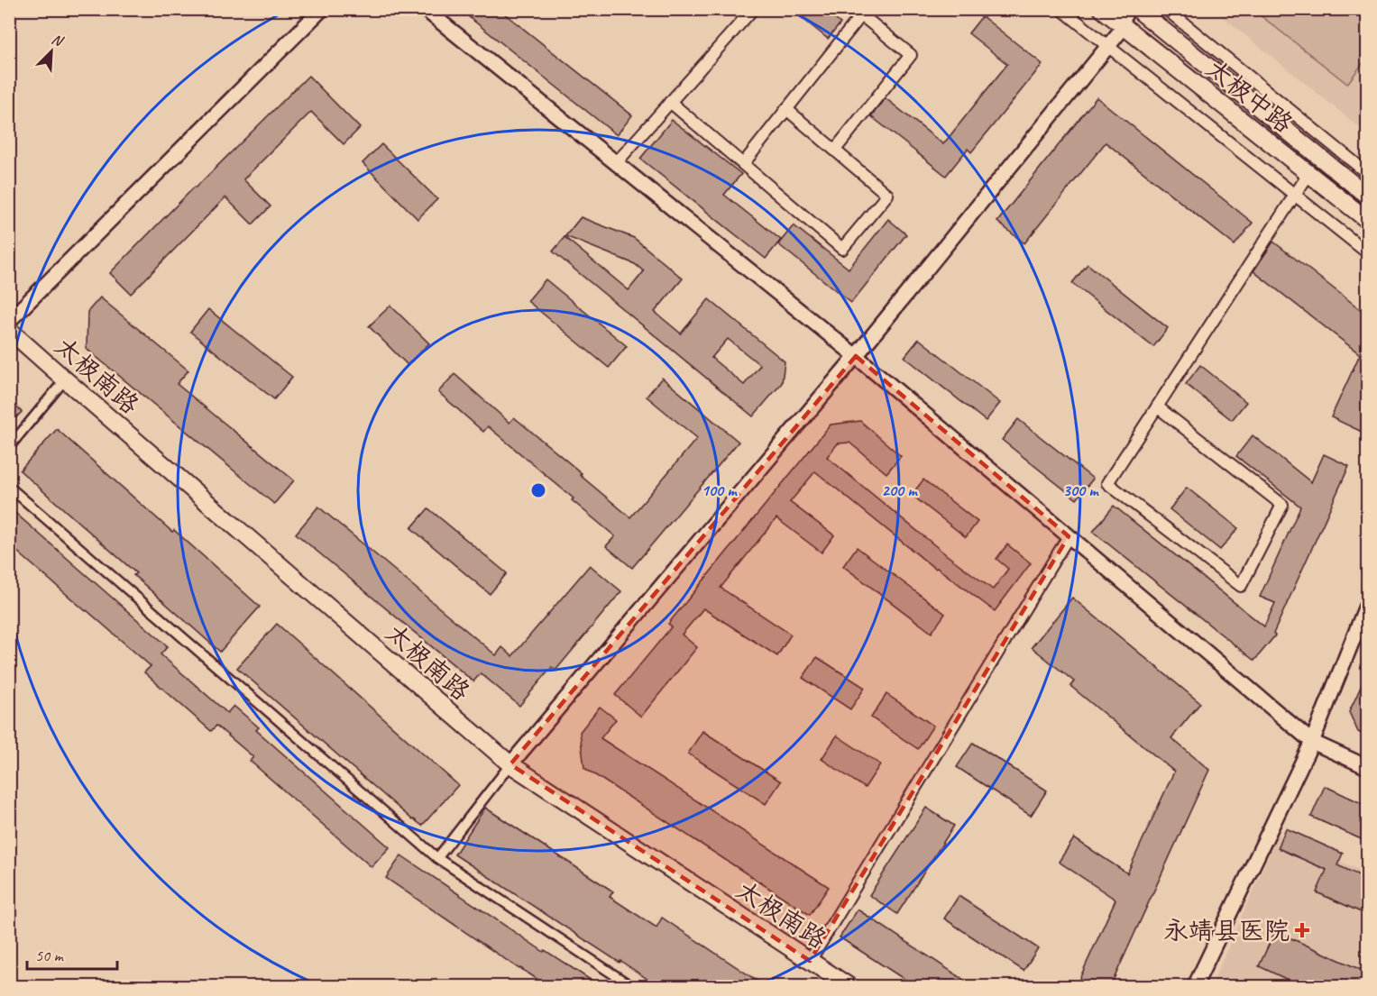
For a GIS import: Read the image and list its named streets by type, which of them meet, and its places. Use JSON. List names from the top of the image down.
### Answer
{
  "streets": {
    "main road": ["太极中路", "太极南路"]
  },
  "places": {
    "health": ["永靖县医院"]
  },
  "scale_bar": "50 m",
  "north": "top right",
  "rings": ["100 m", "200 m", "300 m"]
}
